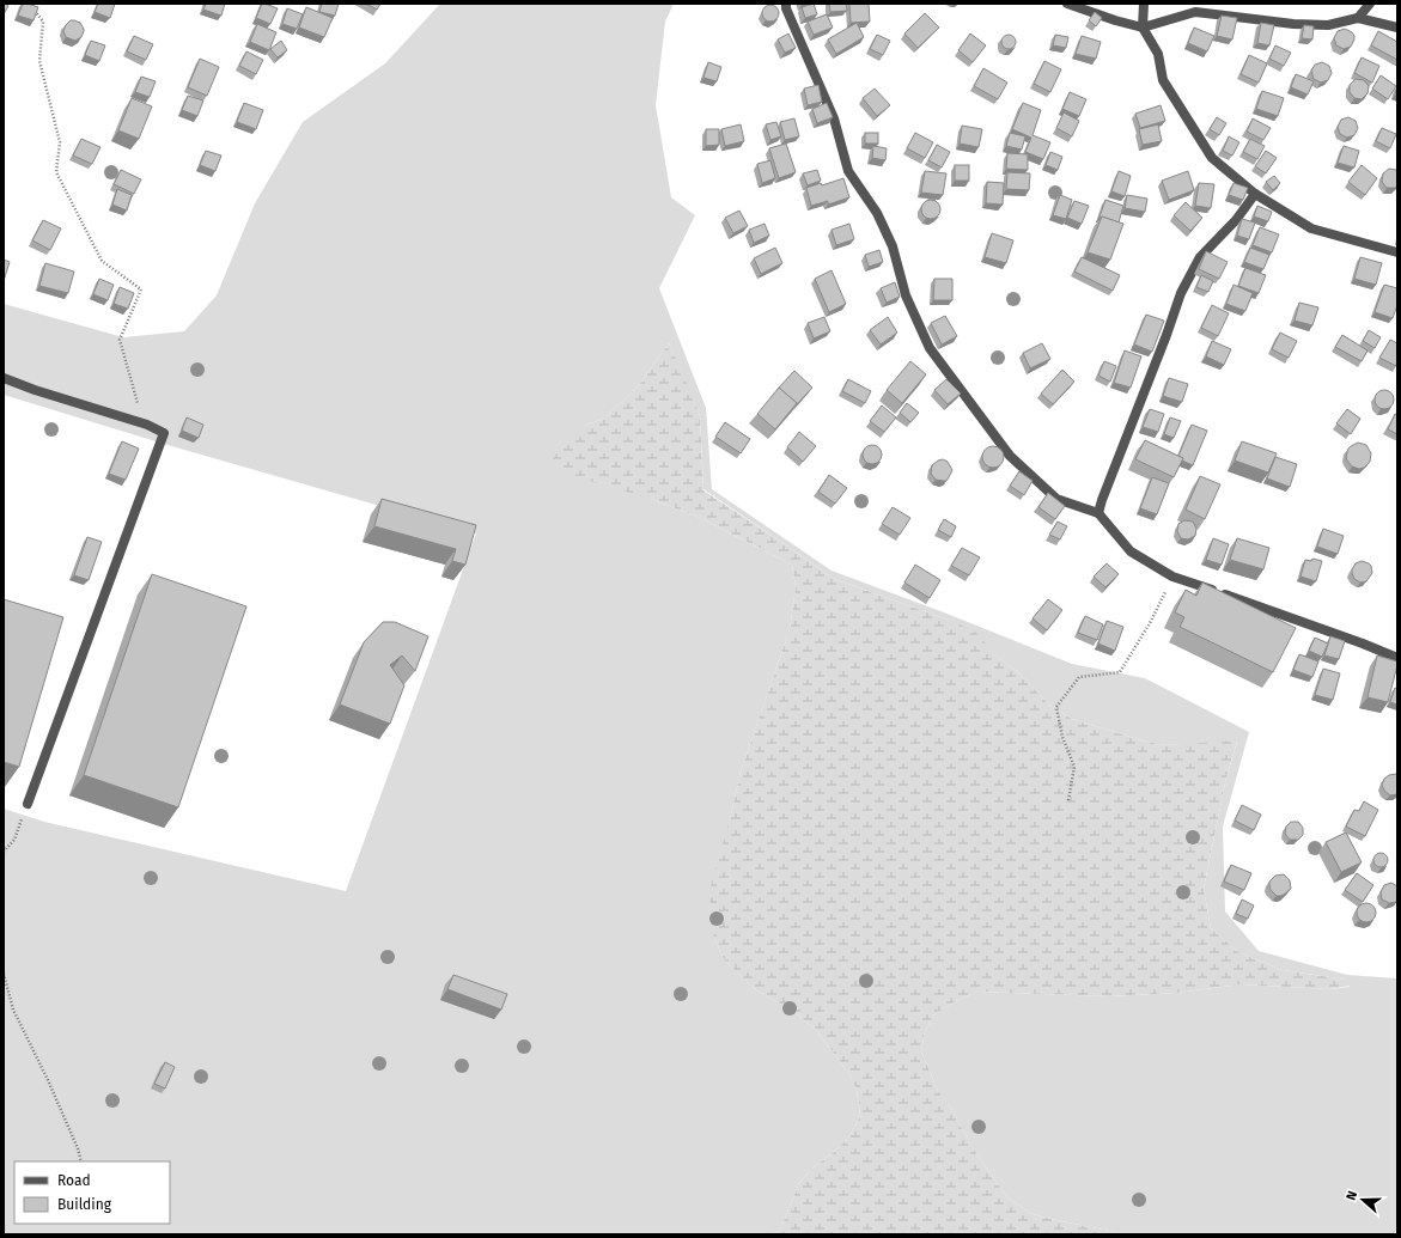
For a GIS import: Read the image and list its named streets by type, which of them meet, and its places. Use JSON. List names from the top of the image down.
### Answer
{
  "legend": ["Road", "Building"],
  "north": "left"
}
